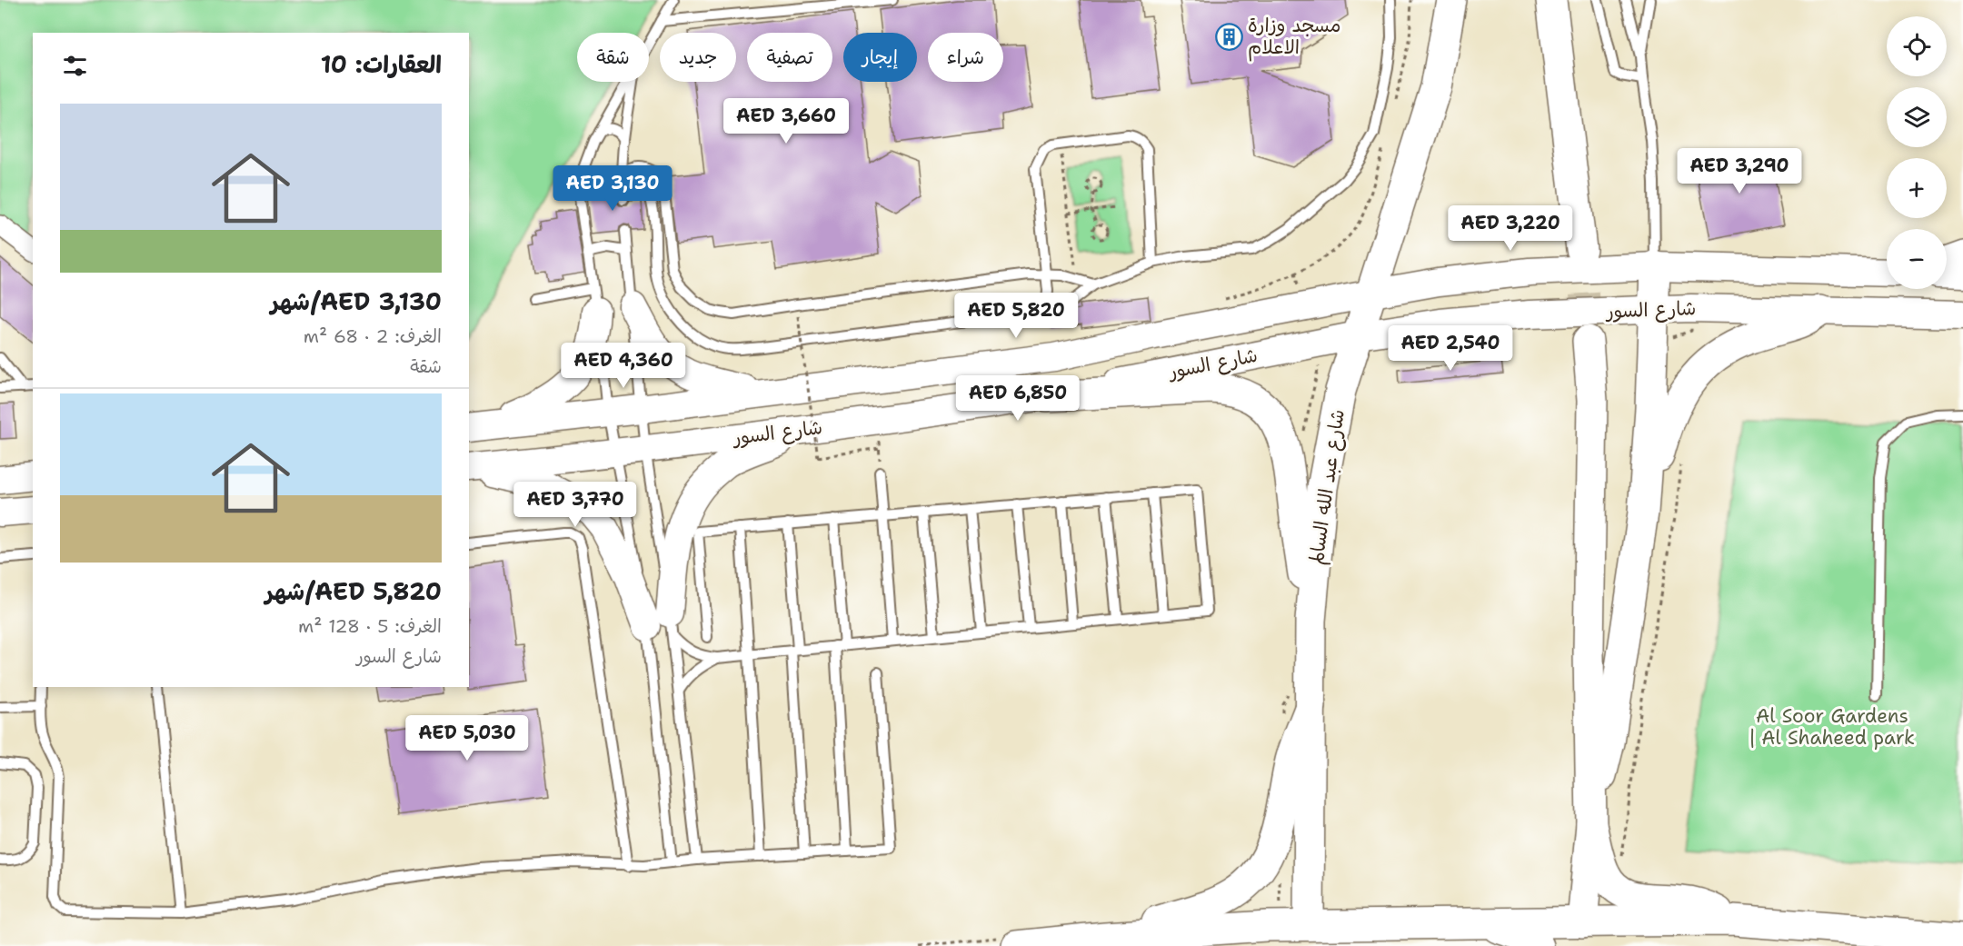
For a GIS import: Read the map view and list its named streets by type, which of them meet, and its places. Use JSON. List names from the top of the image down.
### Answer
{
  "streets": {
    "main road": ["شارع السور", "شارع عبد الله السالم"]
  },
  "crossings": [
    ["شارع السور", "شارع عبد الله السالم"]
  ],
  "parks": ["Al Soor Gardens | Al Shaheed park"],
  "places": {
    "building": ["مسجد وزارة الاعلام"]
  },
  "page": {
    "map_buttons": ["+", "−"],
    "chip": [
      "شراء",
      "إيجار",
      "تصفية",
      "جديد",
      "شقة"
    ],
    "heading": "العقارات: 10",
    "price": [
      "AED 3,660",
      "AED 3,290",
      "AED 3,130",
      "AED 3,220",
      "AED 5,820",
      "AED 2,540",
      "AED 4,360",
      "AED 6,850",
      "AED 3,770",
      "AED 5,030"
    ],
    "list": [
      {
        "name": "AED 3,130/شهر",
        "note": "الغرف: 2 · 68 m² · شقة"
      },
      {
        "name": "AED 5,820/شهر",
        "note": "الغرف: 5 · 128 m² · شارع السور"
      }
    ]
  }
}
